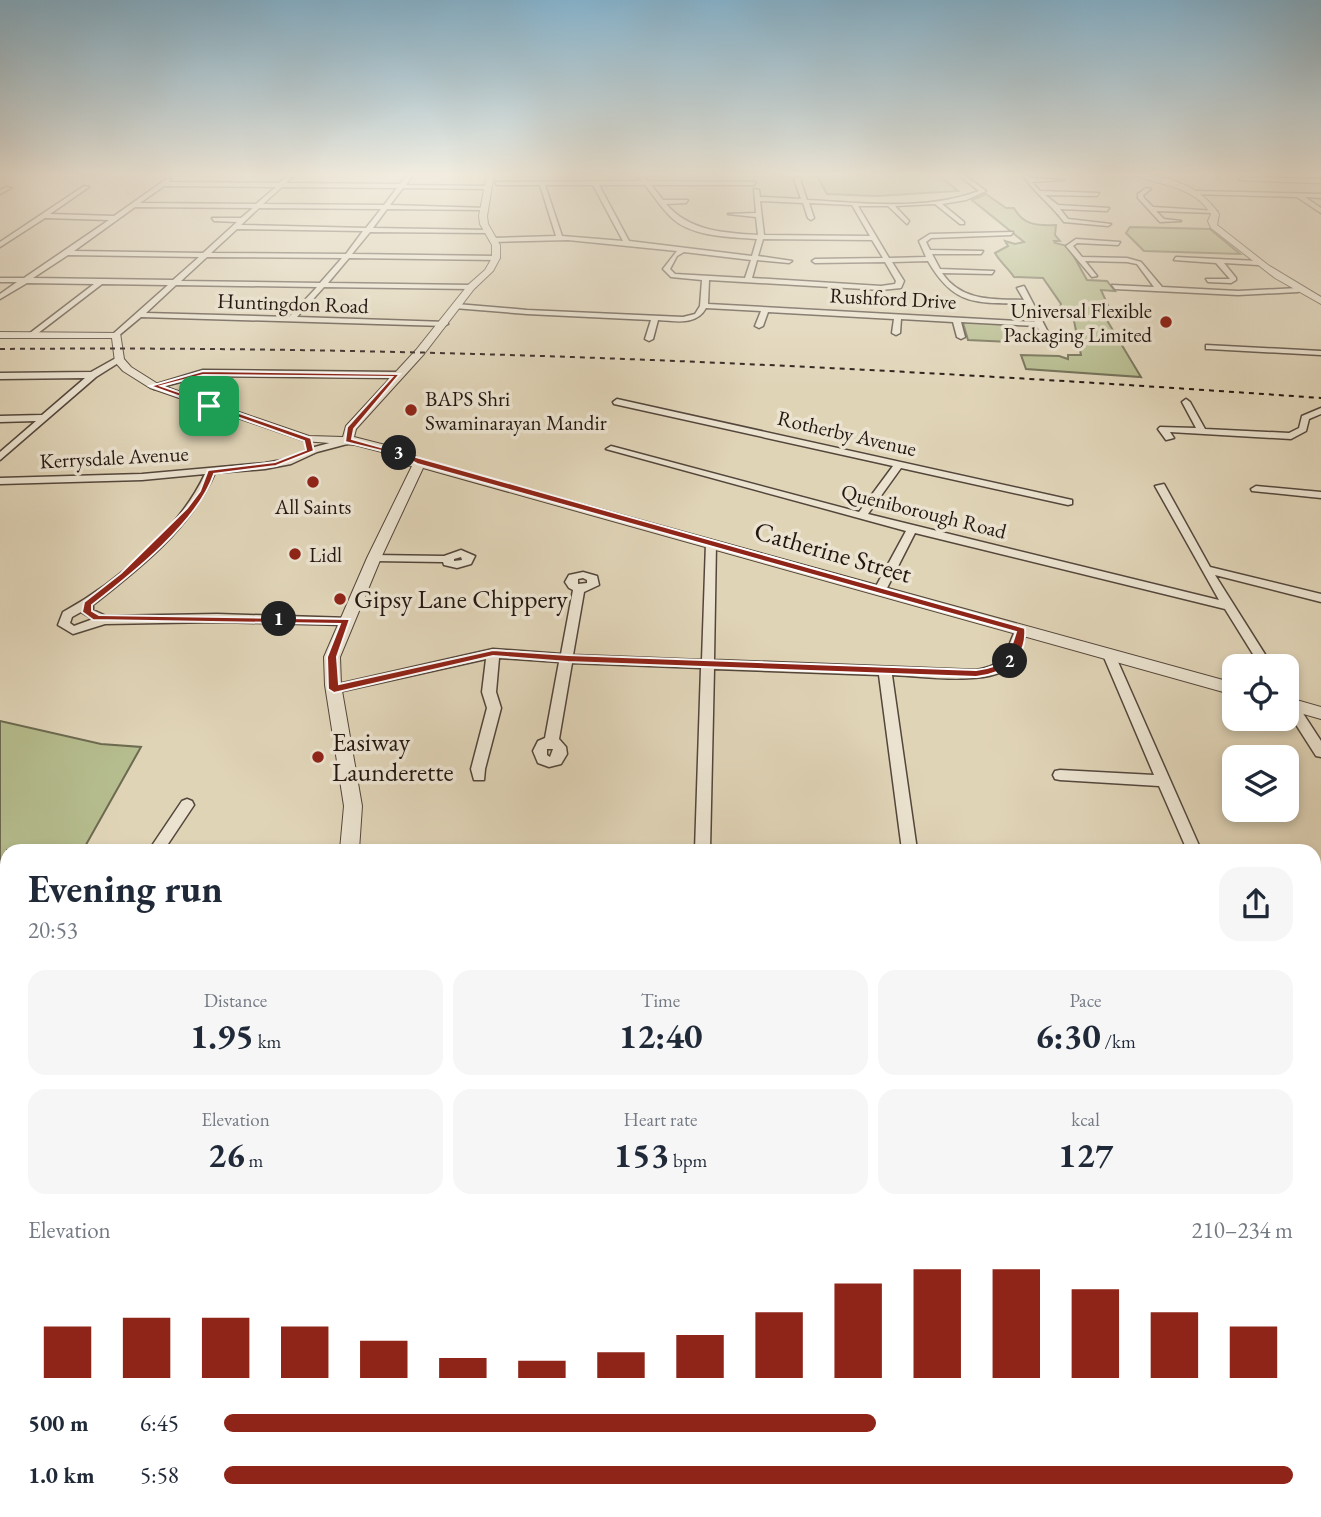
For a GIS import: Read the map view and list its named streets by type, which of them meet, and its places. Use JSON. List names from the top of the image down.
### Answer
{
  "streets": {
    "street": [
      "Rushford Drive",
      "Huntingdon Road",
      "Rotherby Avenue",
      "Kerrysdale Avenue",
      "Queniborough Road",
      "Catherine Street"
    ]
  },
  "places": [
    "Universal Flexible Packaging Limited",
    "BAPS Shri Swaminarayan Mandir",
    "All Saints",
    "Lidl",
    "Gipsy Lane Chippery",
    "Easiway Launderette"
  ],
  "page": {
    "pins": ["3", "1", "2"],
    "heading": ["Evening run", "20:53"],
    "stats": [
      ["Distance", "1.95 km"],
      ["Time", "12:40"],
      ["Pace", "6:30 /km"],
      ["Elevation", "26 m"],
      ["Heart rate", "153 bpm"],
      ["kcal", "127"]
    ],
    "chart": ["Elevation", "210–234 m"],
    "list": [
      {
        "name": "500 m",
        "note": "6:45"
      },
      {
        "name": "1.0 km",
        "note": "5:58"
      }
    ]
  }
}
